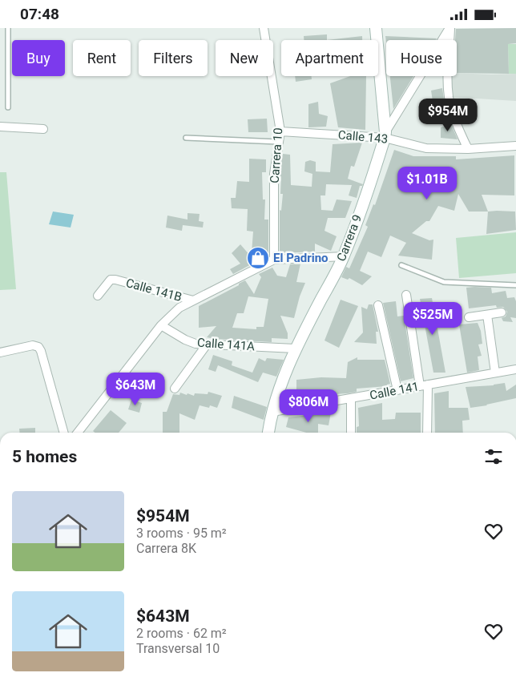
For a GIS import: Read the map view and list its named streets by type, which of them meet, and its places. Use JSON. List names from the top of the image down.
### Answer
{
  "streets": {
    "street": [
      "Calle 143",
      "Carrera 10",
      "Carrera 9",
      "Calle 141B",
      "Calle 141A",
      "Calle 141"
    ]
  },
  "crossings": [
    ["Calle 143", "Carrera 10"],
    ["Calle 143", "Carrera 9"],
    ["Carrera 9", "Calle 141A"],
    ["Carrera 9", "Calle 141"]
  ],
  "places": {
    "shop": ["El Padrino"]
  },
  "page": {
    "status": "07:48",
    "chip": [
      "Buy",
      "Rent",
      "Filters",
      "New",
      "Apartment",
      "House"
    ],
    "price": [
      "$954M",
      "$1.01B",
      "$525M",
      "$643M",
      "$806M"
    ],
    "heading": "5 homes",
    "list": [
      {
        "name": "$954M",
        "note": "3 rooms · 95 m² · Carrera 8K"
      },
      {
        "name": "$643M",
        "note": "2 rooms · 62 m² · Transversal 10"
      }
    ]
  }
}
